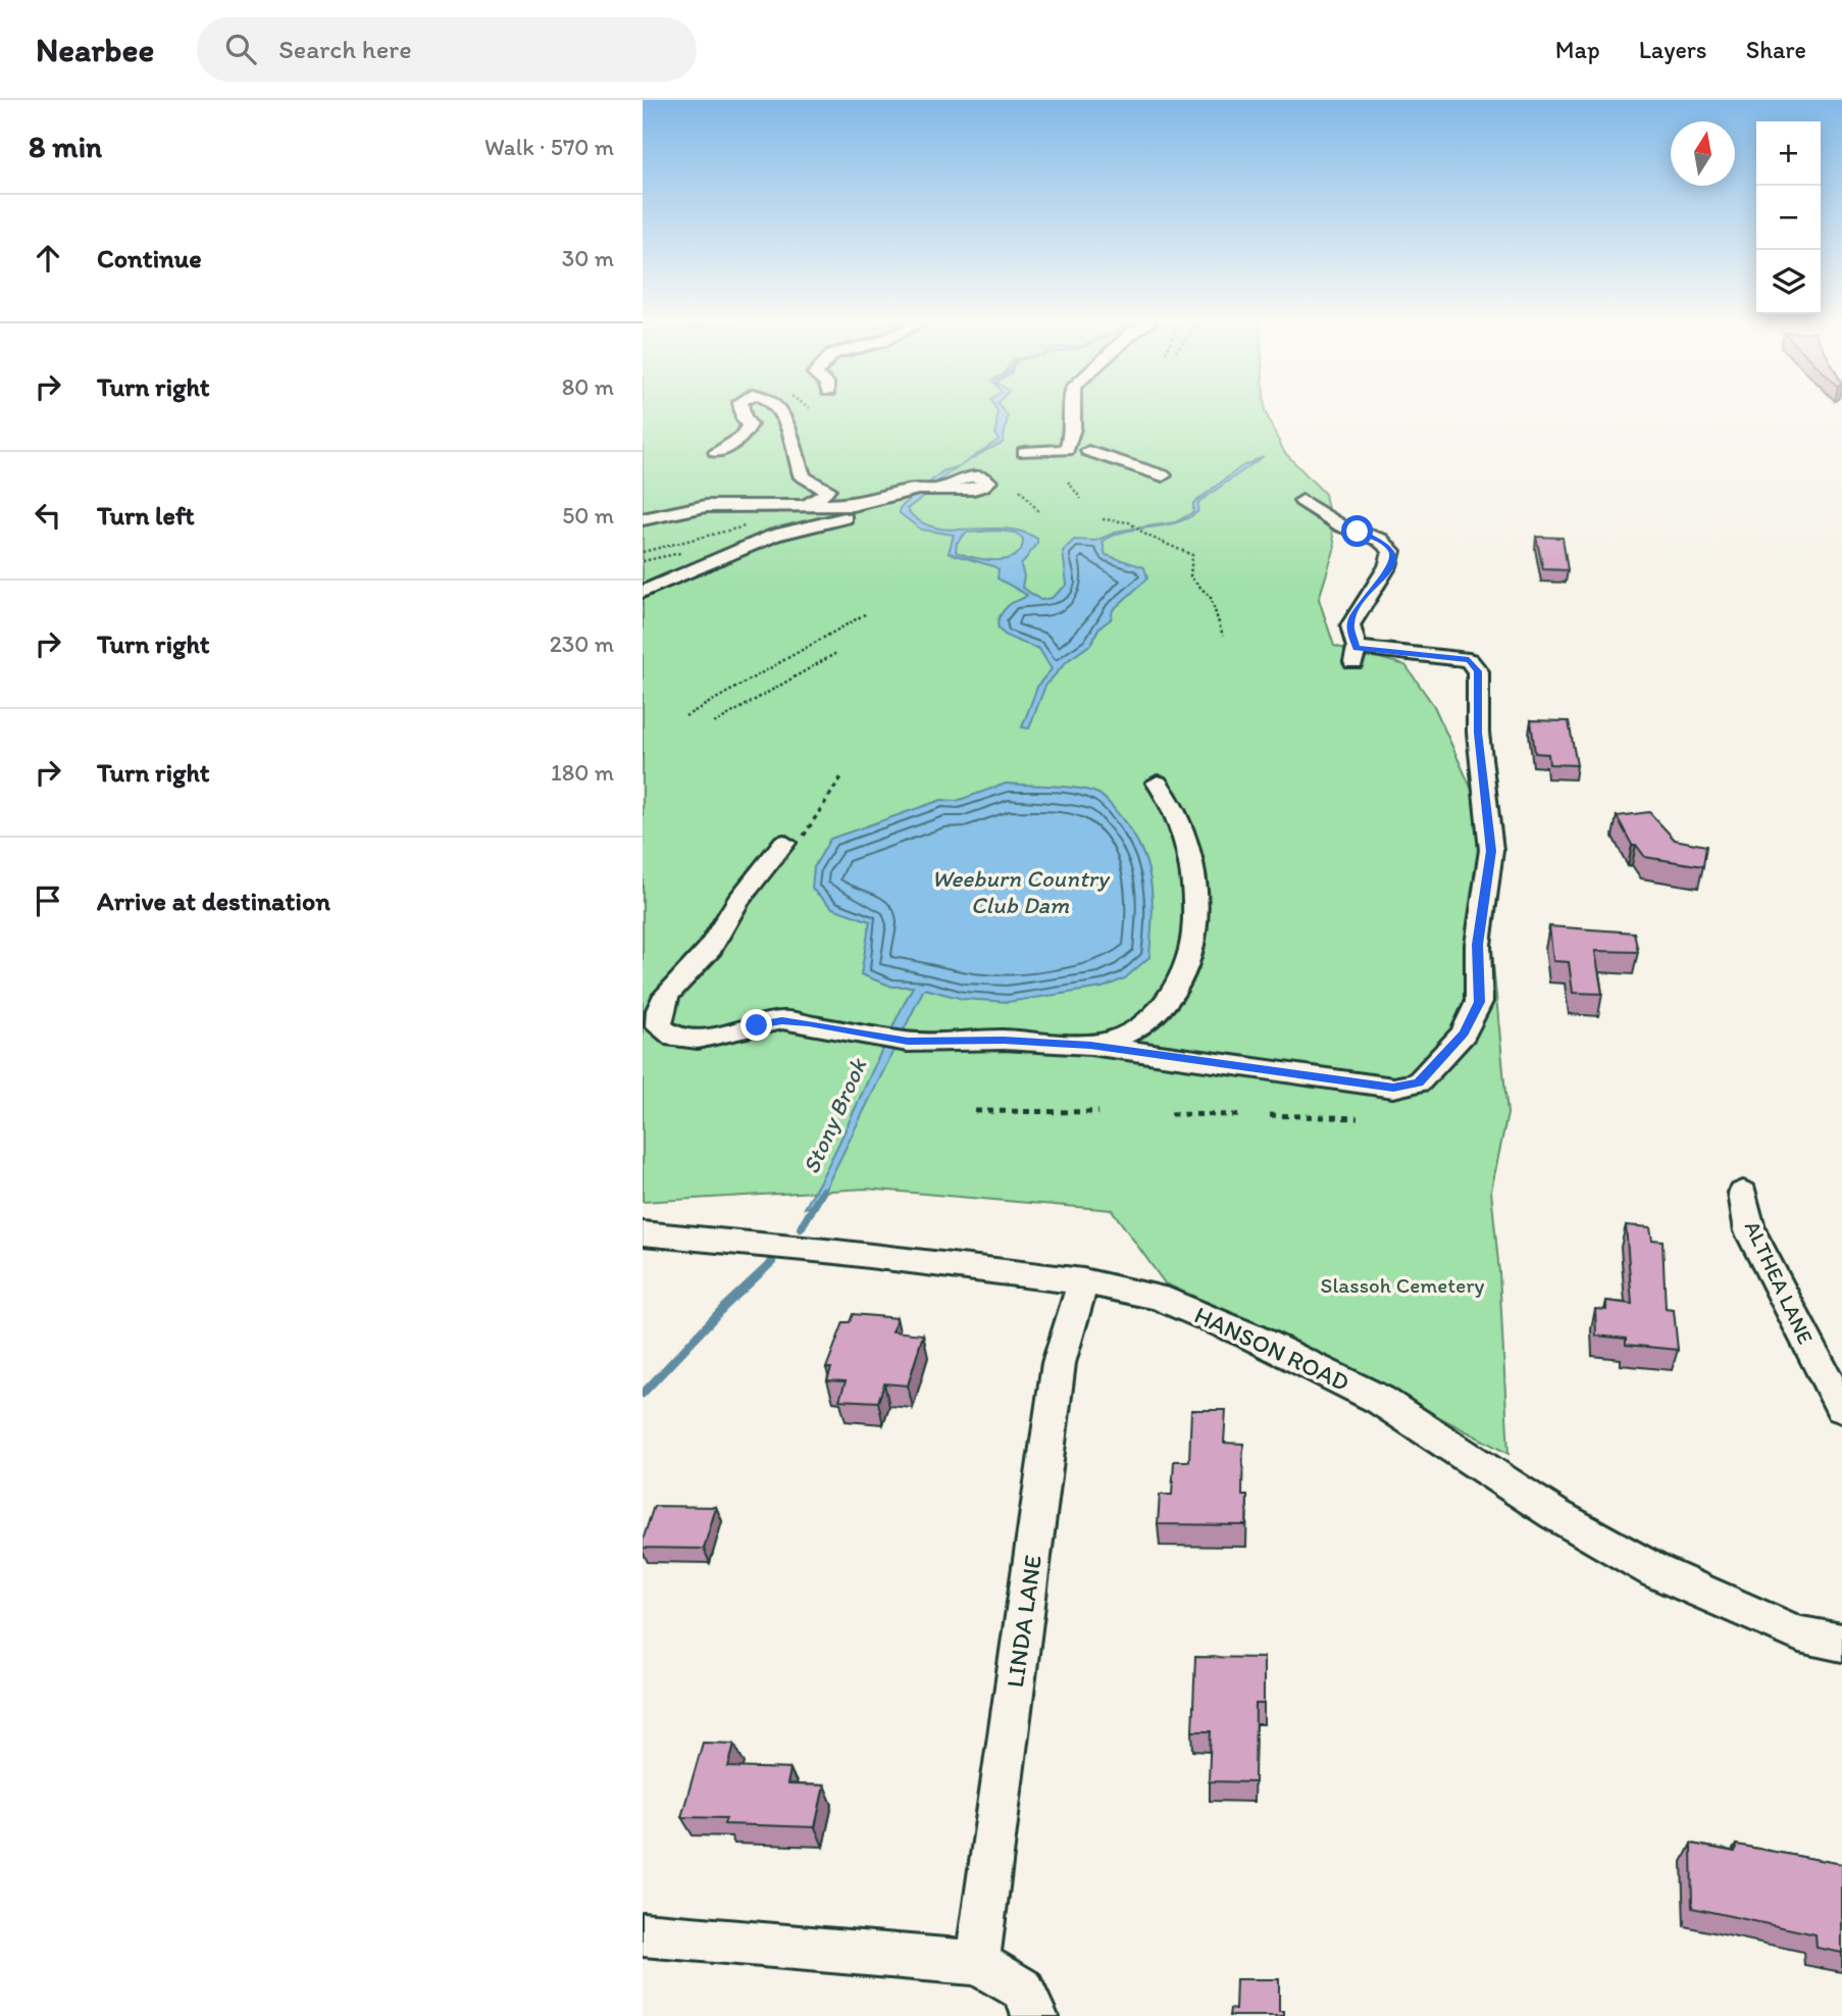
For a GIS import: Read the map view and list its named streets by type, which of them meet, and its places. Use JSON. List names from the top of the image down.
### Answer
{
  "streets": {
    "street": ["ALTHEA LANE", "HANSON ROAD", "LINDA LANE"]
  },
  "crossings": [
    ["HANSON ROAD", "LINDA LANE"]
  ],
  "water": ["Weeburn Country Club Dam", "Stony Brook"],
  "parks": ["Slassoh Cemetery"],
  "north": "top",
  "page": {
    "header": "Nearbee",
    "search": "Search here",
    "nav": ["Map", "Layers", "Share"],
    "heading": ["8 min", "Walk · 570 m"],
    "map_buttons": ["+", "−"],
    "list": [
      ["Continue", "30 m"],
      ["Turn right", "80 m"],
      ["Turn left", "50 m"],
      ["Turn right", "230 m"],
      ["Turn right", "180 m"],
      "Arrive at destination"
    ]
  }
}
